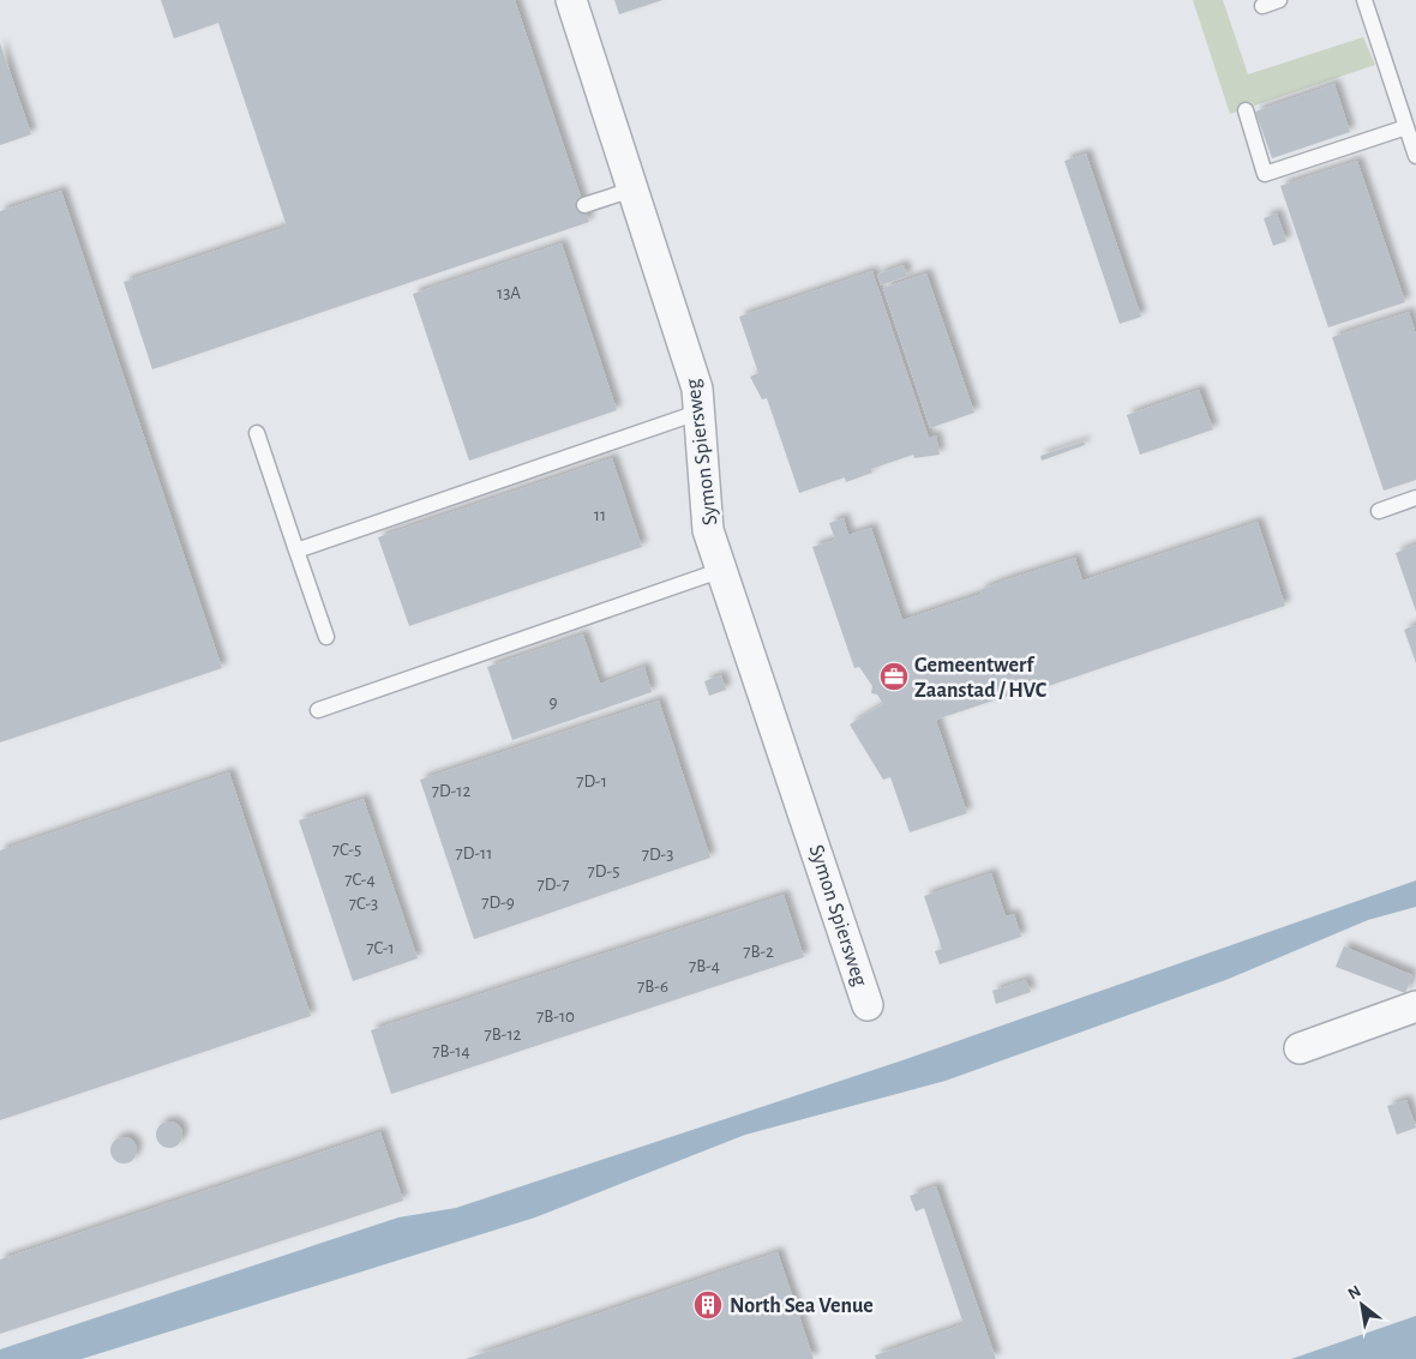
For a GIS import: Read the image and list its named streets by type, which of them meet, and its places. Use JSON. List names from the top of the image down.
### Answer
{
  "streets": {
    "street": ["Symon Spiersweg"]
  },
  "places": {
    "office": ["Gemeentwerf Zaanstad / HVC"],
    "building": ["North Sea Venue"]
  },
  "house_numbers": [
    "13A",
    "11",
    "9",
    "7D-1",
    "7D-12",
    "7C-5",
    "7D-11",
    "7D-3",
    "7D-5",
    "7C-4",
    "7D-7",
    "7D-9",
    "7C-3",
    "7C-1",
    "7B-2",
    "7B-4",
    "7B-6",
    "7B-10",
    "7B-12",
    "7B-14"
  ],
  "north": "top left"
}
